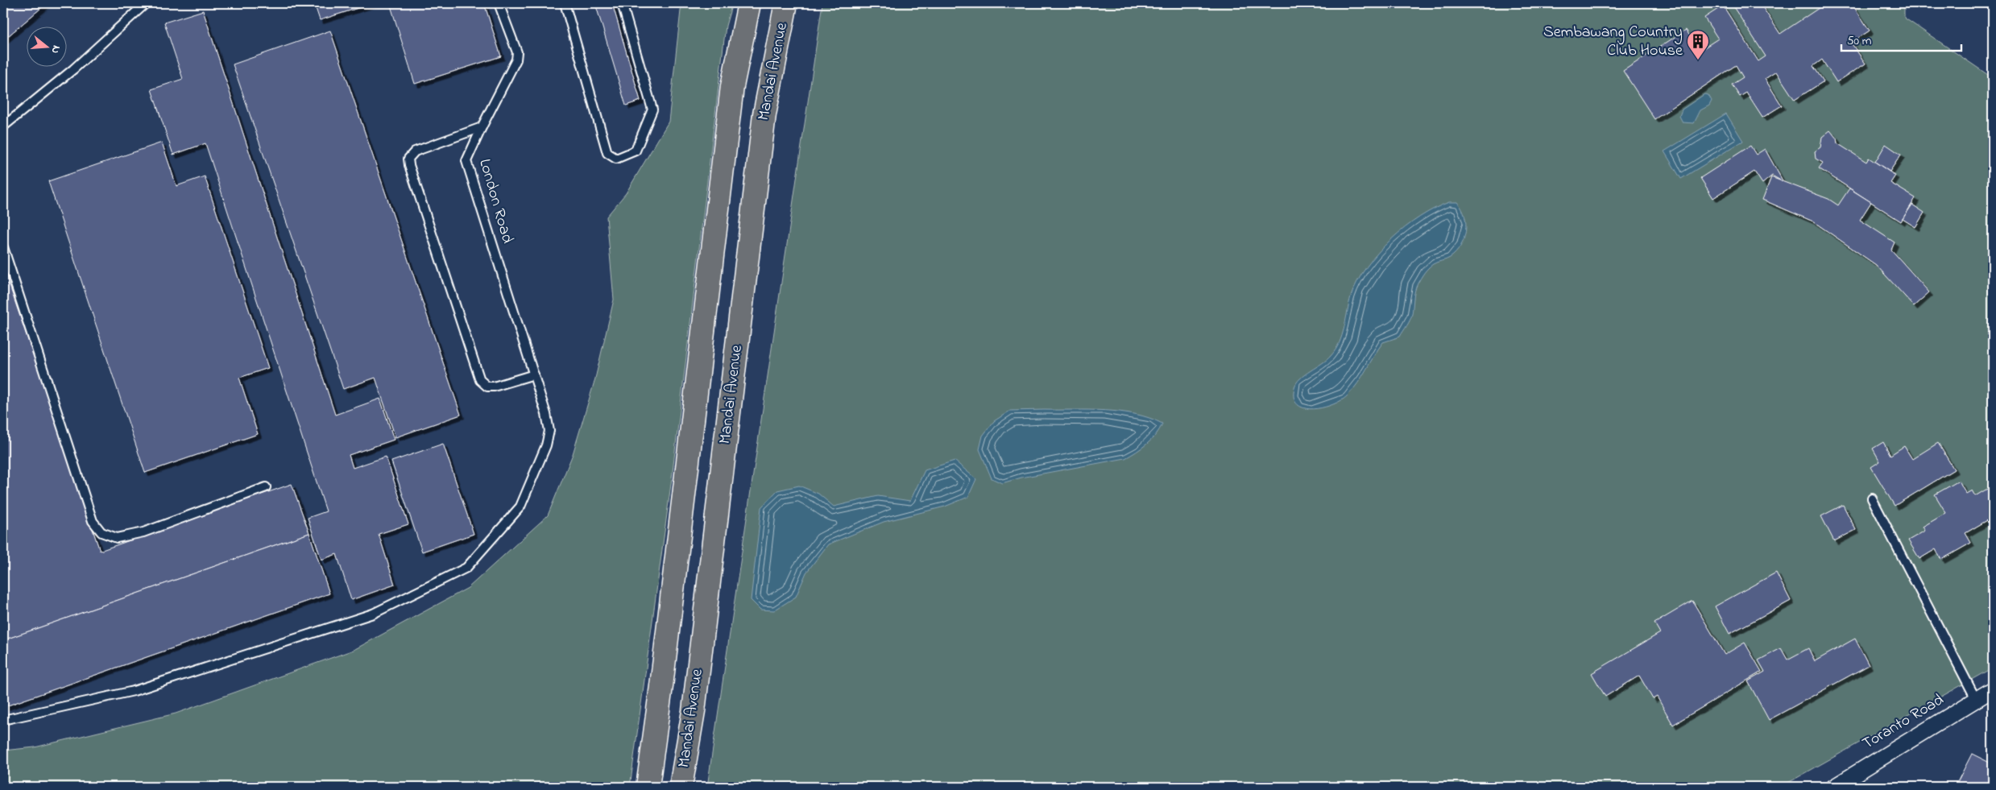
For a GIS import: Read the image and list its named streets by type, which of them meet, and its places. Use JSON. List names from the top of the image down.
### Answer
{
  "streets": {
    "main road": ["Mandai Avenue"],
    "street": ["Toranto Road"],
    "lane": ["London Road"]
  },
  "places": {
    "building": ["Sembawang Country Club House"]
  },
  "scale_bar": "50 m",
  "north": "right"
}
